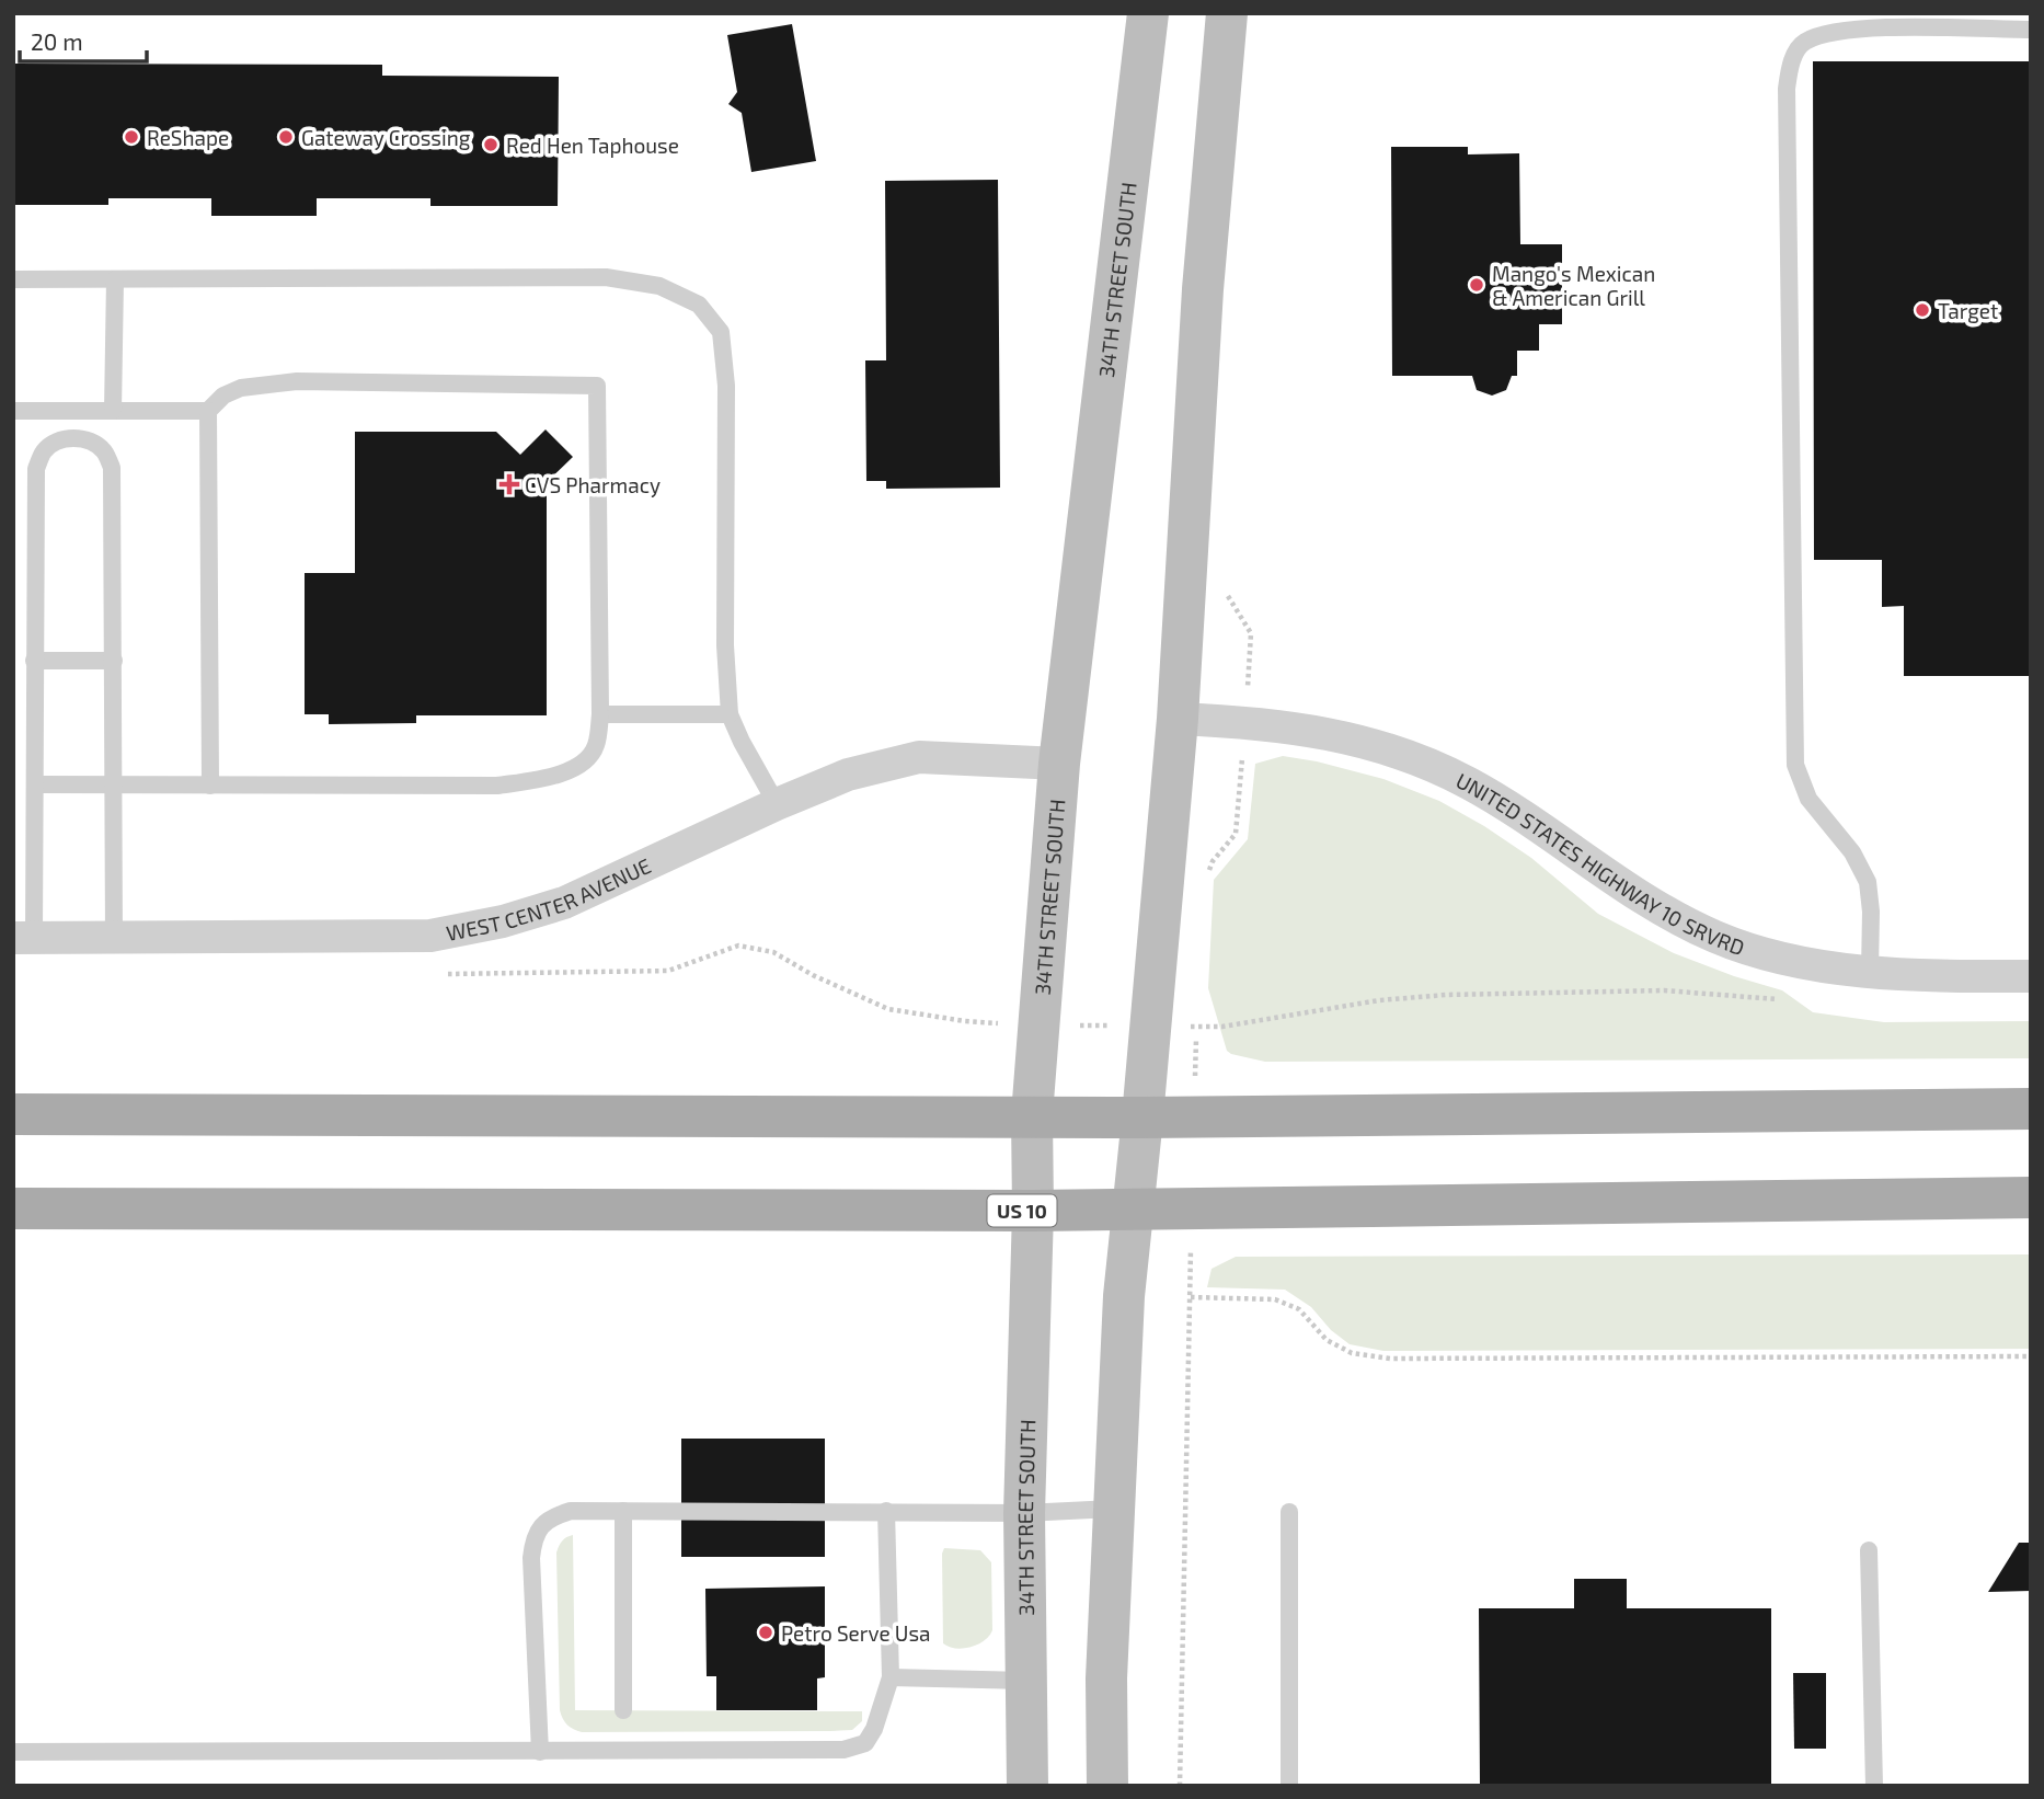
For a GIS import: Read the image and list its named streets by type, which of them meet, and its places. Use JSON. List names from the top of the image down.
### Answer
{
  "streets": {
    "main road": ["34TH STREET SOUTH", "US 10"],
    "street": ["UNITED STATES HIGHWAY 10 SRVRD", "WEST CENTER AVENUE"]
  },
  "crossings": [
    ["34TH STREET SOUTH", "WEST CENTER AVENUE"],
    ["34TH STREET SOUTH", "US 10"]
  ],
  "places": {
    "other": [
      "ReShape",
      "Gateway Crossing",
      "Red Hen Taphouse",
      "Mango's Mexican & American Grill",
      "Target",
      "Petro Serve Usa"
    ],
    "health": ["CVS Pharmacy"]
  },
  "scale_bar": "20 m"
}
